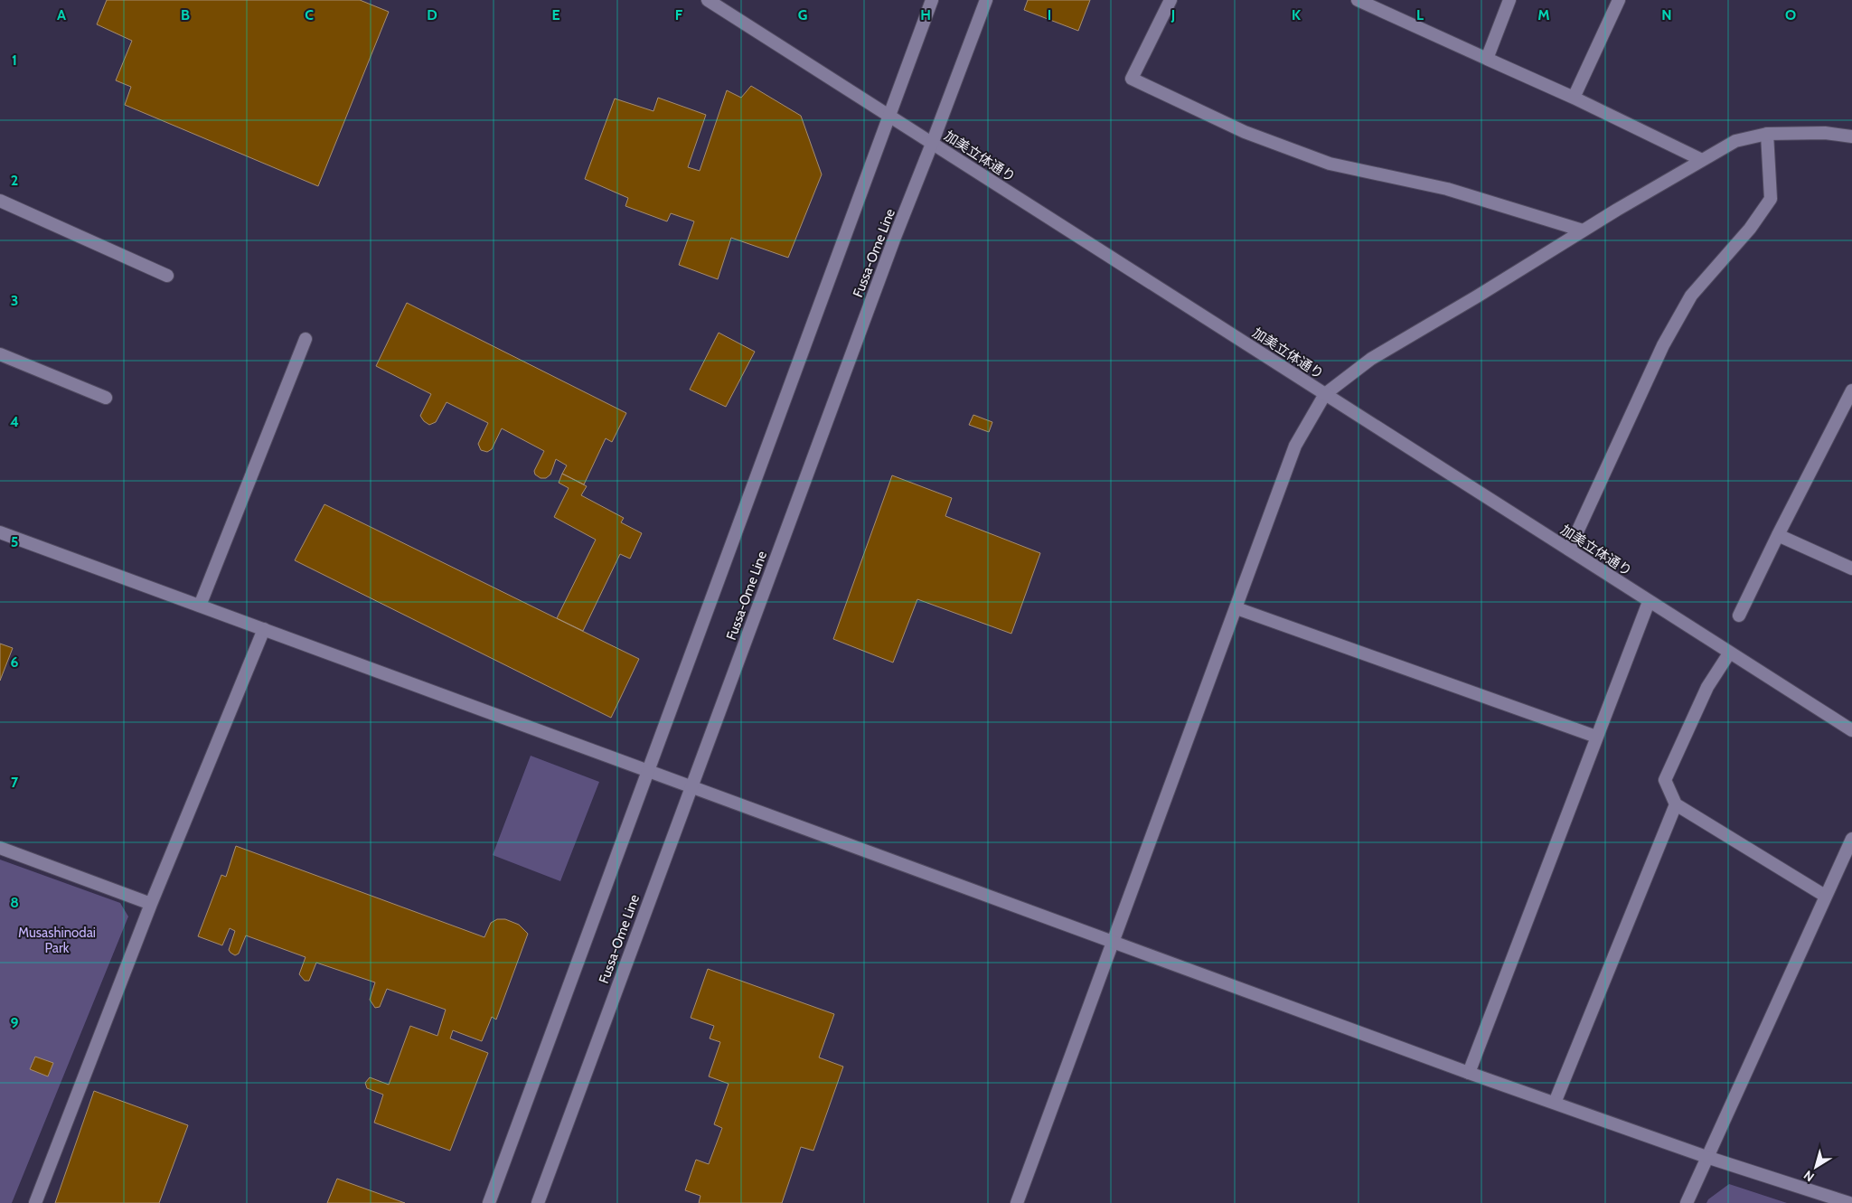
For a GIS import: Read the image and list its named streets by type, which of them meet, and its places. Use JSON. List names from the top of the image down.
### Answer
{
  "streets": {
    "street": ["加美立体通り", "Fussa-Ome Line"]
  },
  "crossings": [
    ["加美立体通り", "Fussa-Ome Line"]
  ],
  "parks": ["Musashinodai Park"],
  "north": "bottom left",
  "grid": {
    "columns": [
      "A",
      "B",
      "C",
      "D",
      "E",
      "F",
      "G",
      "H",
      "I",
      "J",
      "K",
      "L",
      "M",
      "N",
      "O"
    ],
    "rows": [
      "1",
      "2",
      "3",
      "4",
      "5",
      "6",
      "7",
      "8",
      "9"
    ]
  }
}
